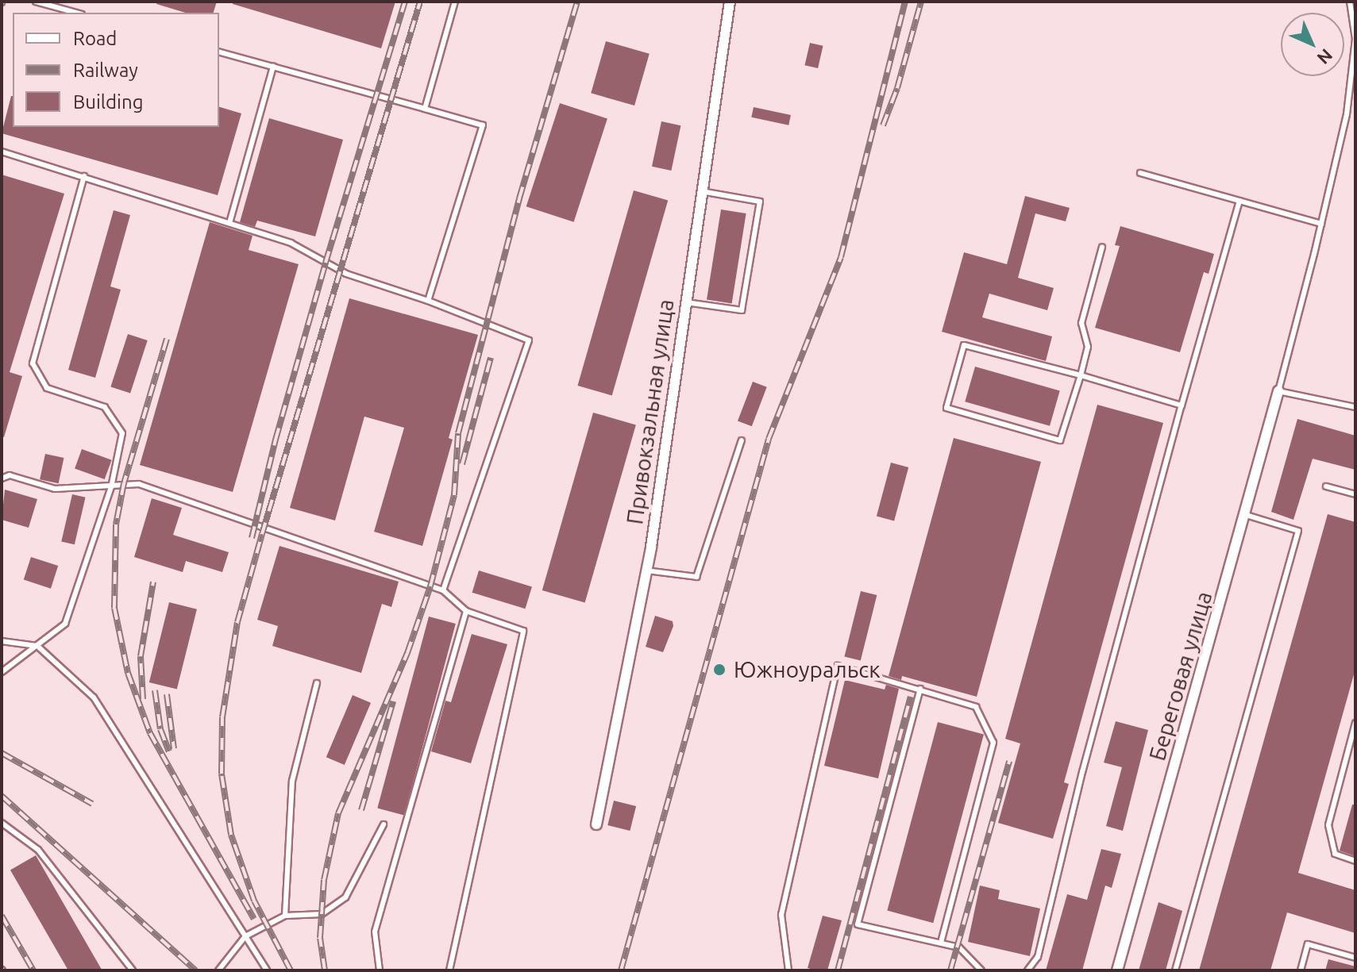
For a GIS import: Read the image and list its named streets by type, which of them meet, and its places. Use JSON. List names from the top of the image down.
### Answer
{
  "streets": {
    "street": ["Привокзальная улица", "Береговая улица"]
  },
  "places": ["Южноуральск"],
  "legend": ["Road", "Railway", "Building"],
  "north": "bottom right"
}
